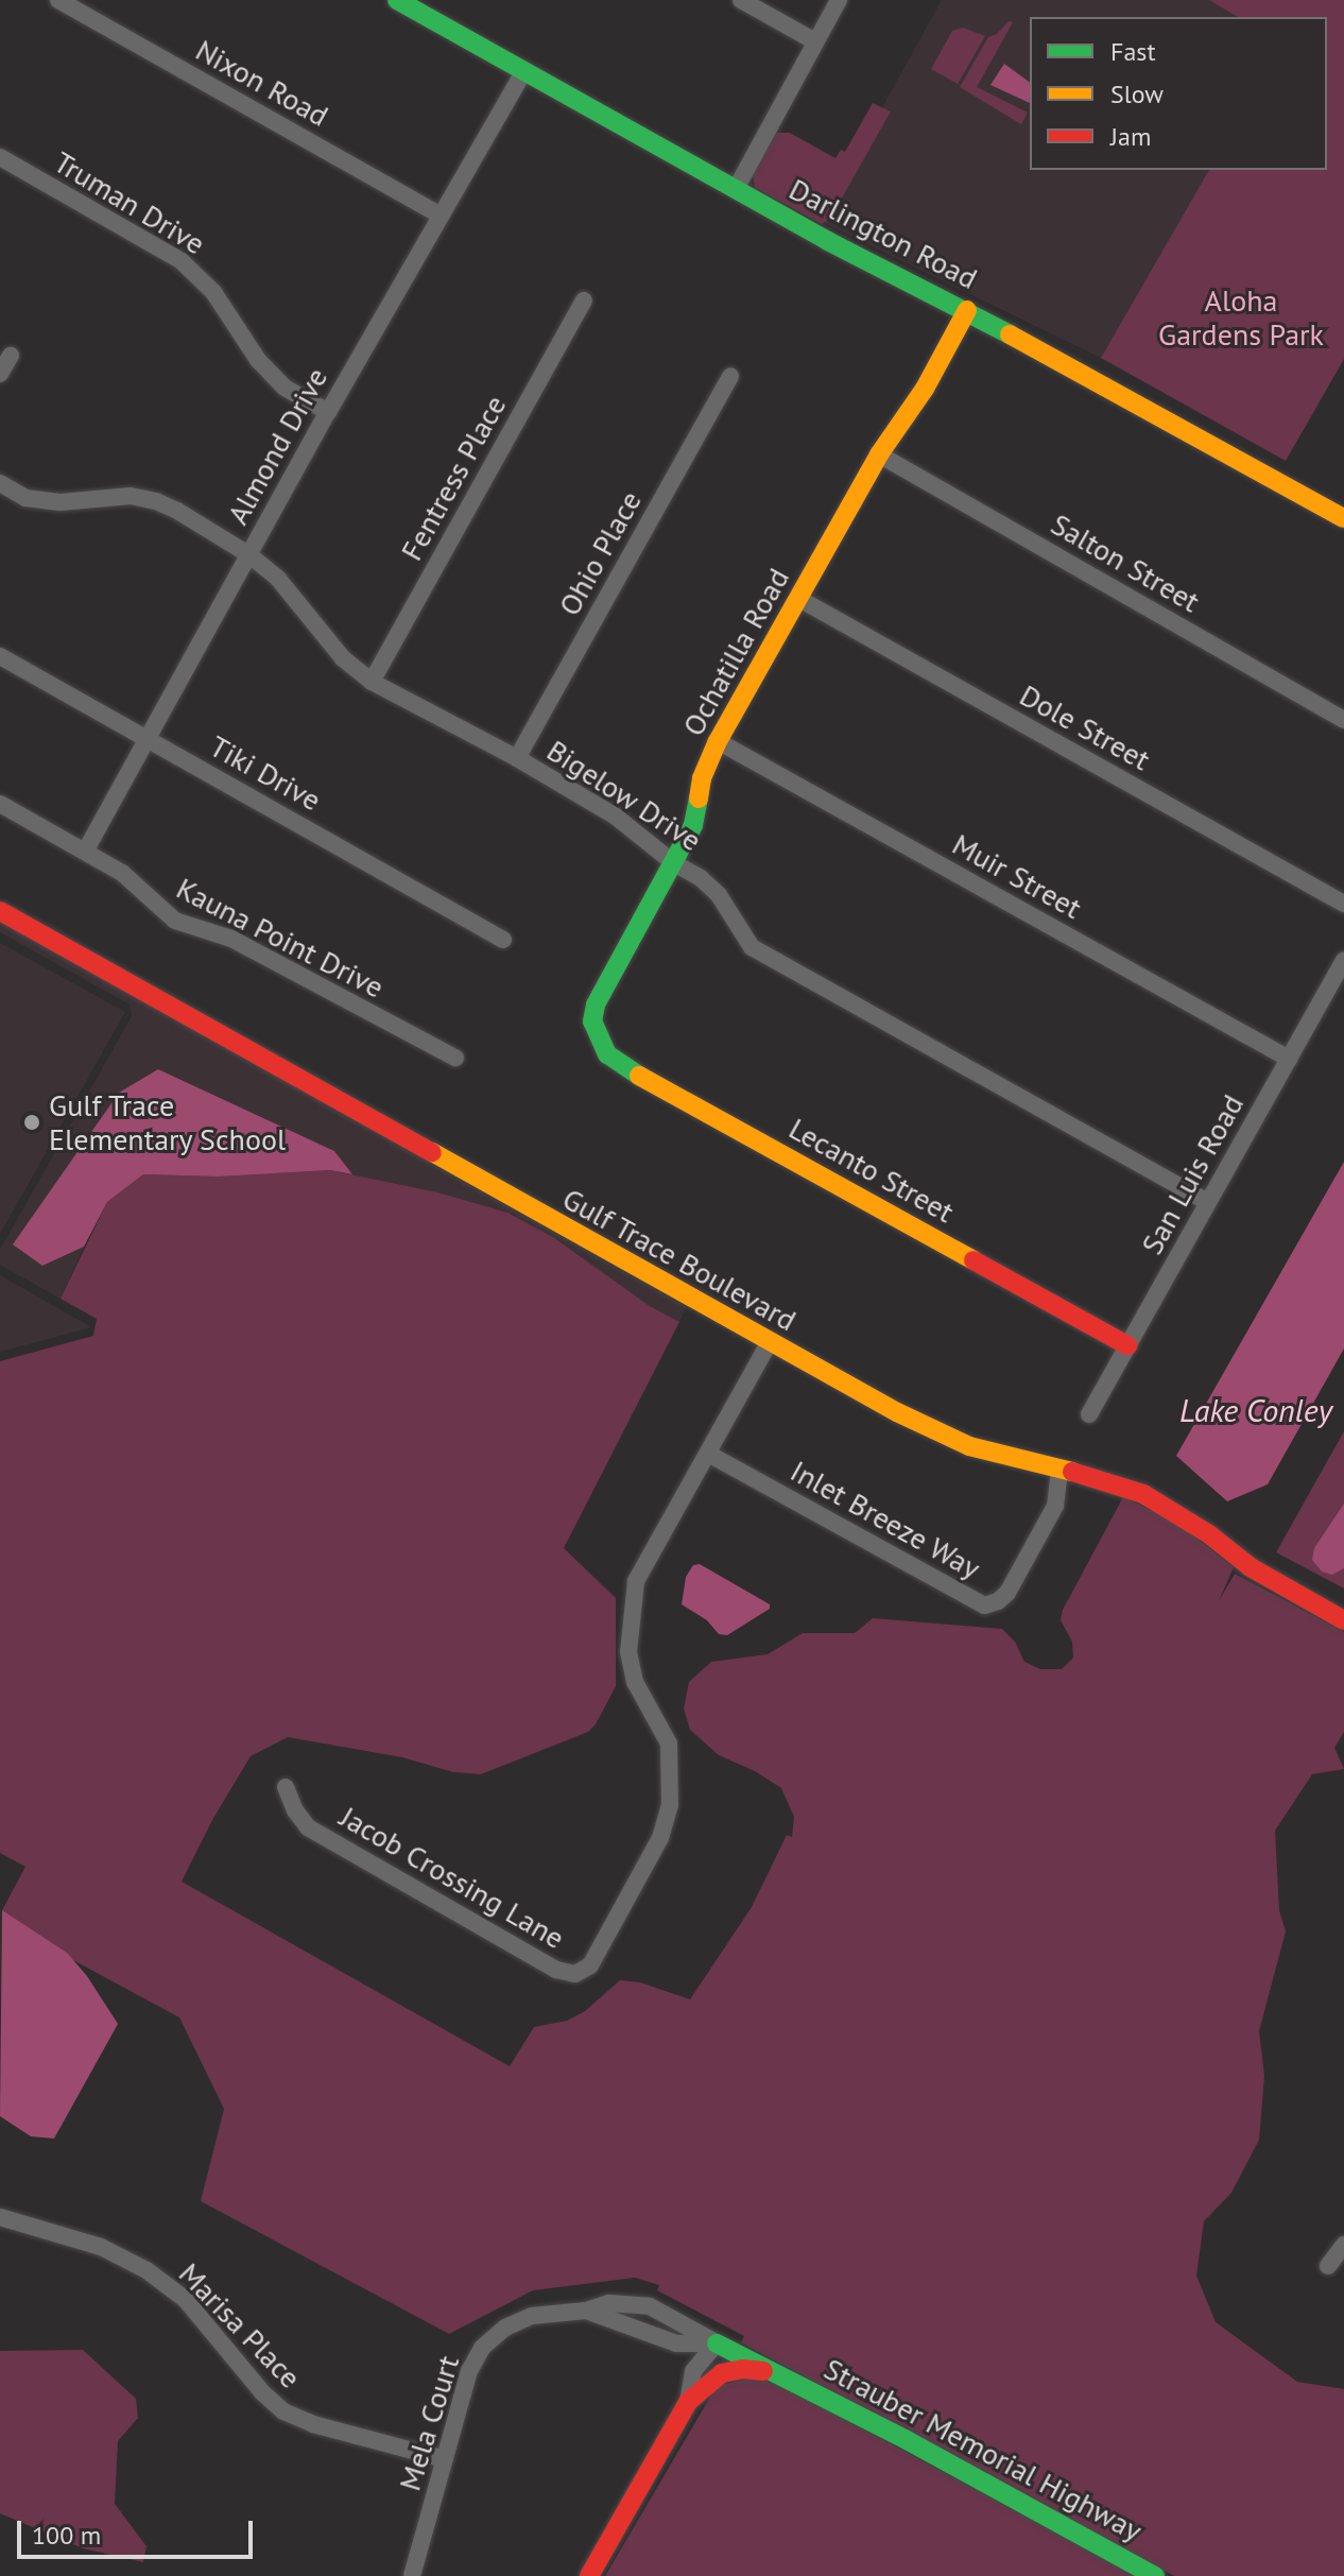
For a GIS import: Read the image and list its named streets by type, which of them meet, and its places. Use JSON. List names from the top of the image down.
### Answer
{
  "streets": {
    "street": [
      "Nixon Road",
      "Truman Drive",
      "Darlington Road",
      "Almond Drive",
      "Fentress Place",
      "Ohio Place",
      "Salton Street",
      "Ochatilla Road",
      "Dole Street",
      "Tiki Drive",
      "Bigelow Drive",
      "Muir Street",
      "Kauna Point Drive",
      "Lecanto Street",
      "San Luis Road",
      "Gulf Trace Boulevard",
      "Inlet Breeze Way",
      "Jacob Crossing Lane",
      "Marisa Place",
      "Mela Court",
      "Strauber Memorial Highway"
    ]
  },
  "crossings": [
    ["Nixon Road", "Almond Drive"],
    ["Truman Drive", "Almond Drive"],
    ["Darlington Road", "Almond Drive"],
    ["Darlington Road", "Ochatilla Road"],
    ["Almond Drive", "Tiki Drive"],
    ["Almond Drive", "Bigelow Drive"],
    ["Almond Drive", "Kauna Point Drive"],
    ["Fentress Place", "Bigelow Drive"],
    ["Ohio Place", "Bigelow Drive"],
    ["Salton Street", "Ochatilla Road"],
    ["Ochatilla Road", "Dole Street"],
    ["Ochatilla Road", "Bigelow Drive"],
    ["Ochatilla Road", "Muir Street"],
    ["Ochatilla Road", "Lecanto Street"],
    ["Bigelow Drive", "San Luis Road"],
    ["Muir Street", "San Luis Road"],
    ["Lecanto Street", "San Luis Road"],
    ["Gulf Trace Boulevard", "Inlet Breeze Way"],
    ["Gulf Trace Boulevard", "Jacob Crossing Lane"],
    ["Inlet Breeze Way", "Jacob Crossing Lane"],
    ["Marisa Place", "Mela Court"],
    ["Mela Court", "Strauber Memorial Highway"]
  ],
  "water": ["Lake Conley"],
  "parks": ["Aloha Gardens Park"],
  "places": ["Gulf Trace Elementary School"],
  "legend": ["Fast", "Slow", "Jam"],
  "scale_bar": "100 m"
}
